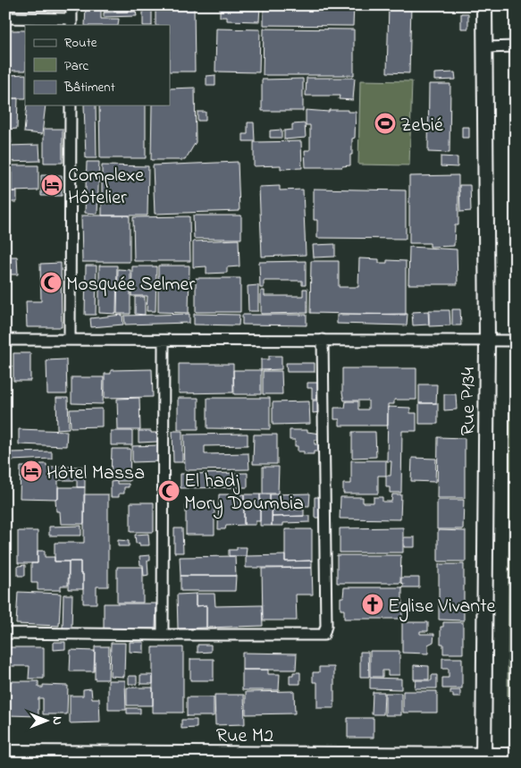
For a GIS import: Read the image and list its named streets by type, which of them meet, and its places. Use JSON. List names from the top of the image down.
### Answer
{
  "streets": {
    "street": ["Rue P134", "Rue M2"]
  },
  "crossings": [
    ["Rue P134", "Rue M2"]
  ],
  "places": {
    "sports": ["Zebié"],
    "hotel": ["Complexe Hôtelier", "Hôtel Massa"],
    "mosque": ["Mosquée Selmer", "El hadj Mory Doumbia"],
    "church": ["Eglise Vivante"]
  },
  "legend": ["Route", "Parc", "Bâtiment"],
  "north": "right"
}
